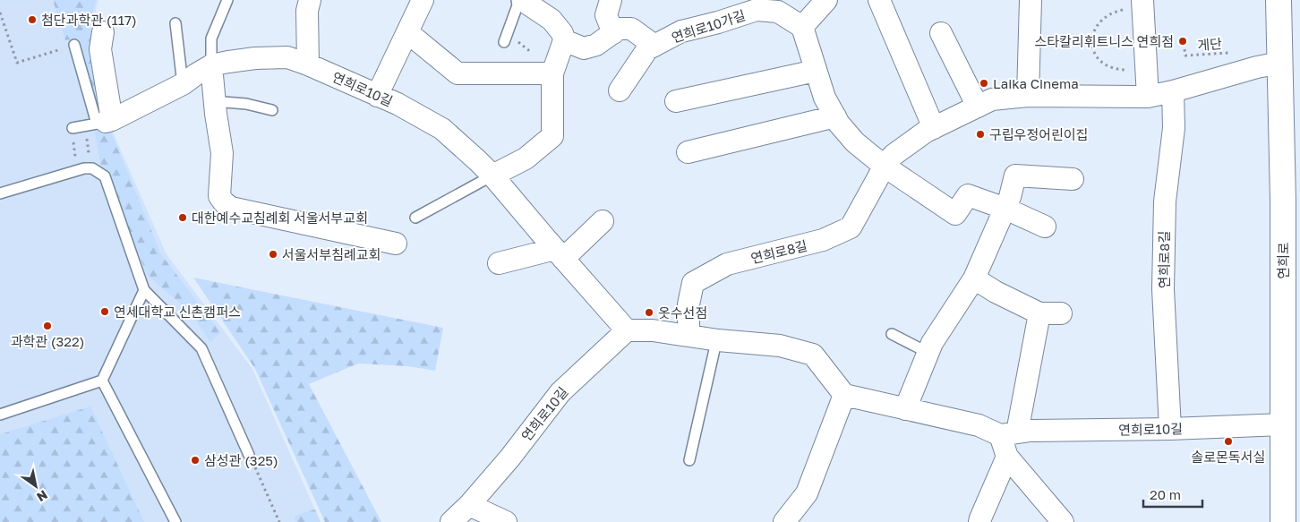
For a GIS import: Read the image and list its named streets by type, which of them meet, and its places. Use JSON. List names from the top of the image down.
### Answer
{
  "streets": {
    "main road": ["연희로"],
    "street": ["연희로10가길", "연희로10길", "연희로8길"],
    "path": ["게단"]
  },
  "crossings": [
    ["연희로10길", "연희로8길"],
    ["연희로10길", "연희로"],
    ["연희로8길", "연희로"]
  ],
  "places": [
    "첨단과학관 (117)",
    "스타칼리휘트니스 연희점",
    "Laika Cinema",
    "구립우정어린이집",
    "대한예수교침례회 서울서부교회",
    "서울서부침례교회",
    "연세대학교 신촌캠퍼스",
    "옷수선점",
    "과학관 (322)",
    "솔로몬독서실",
    "삼성관 (325)"
  ],
  "scale_bar": "20 m",
  "north": "bottom right"
}
